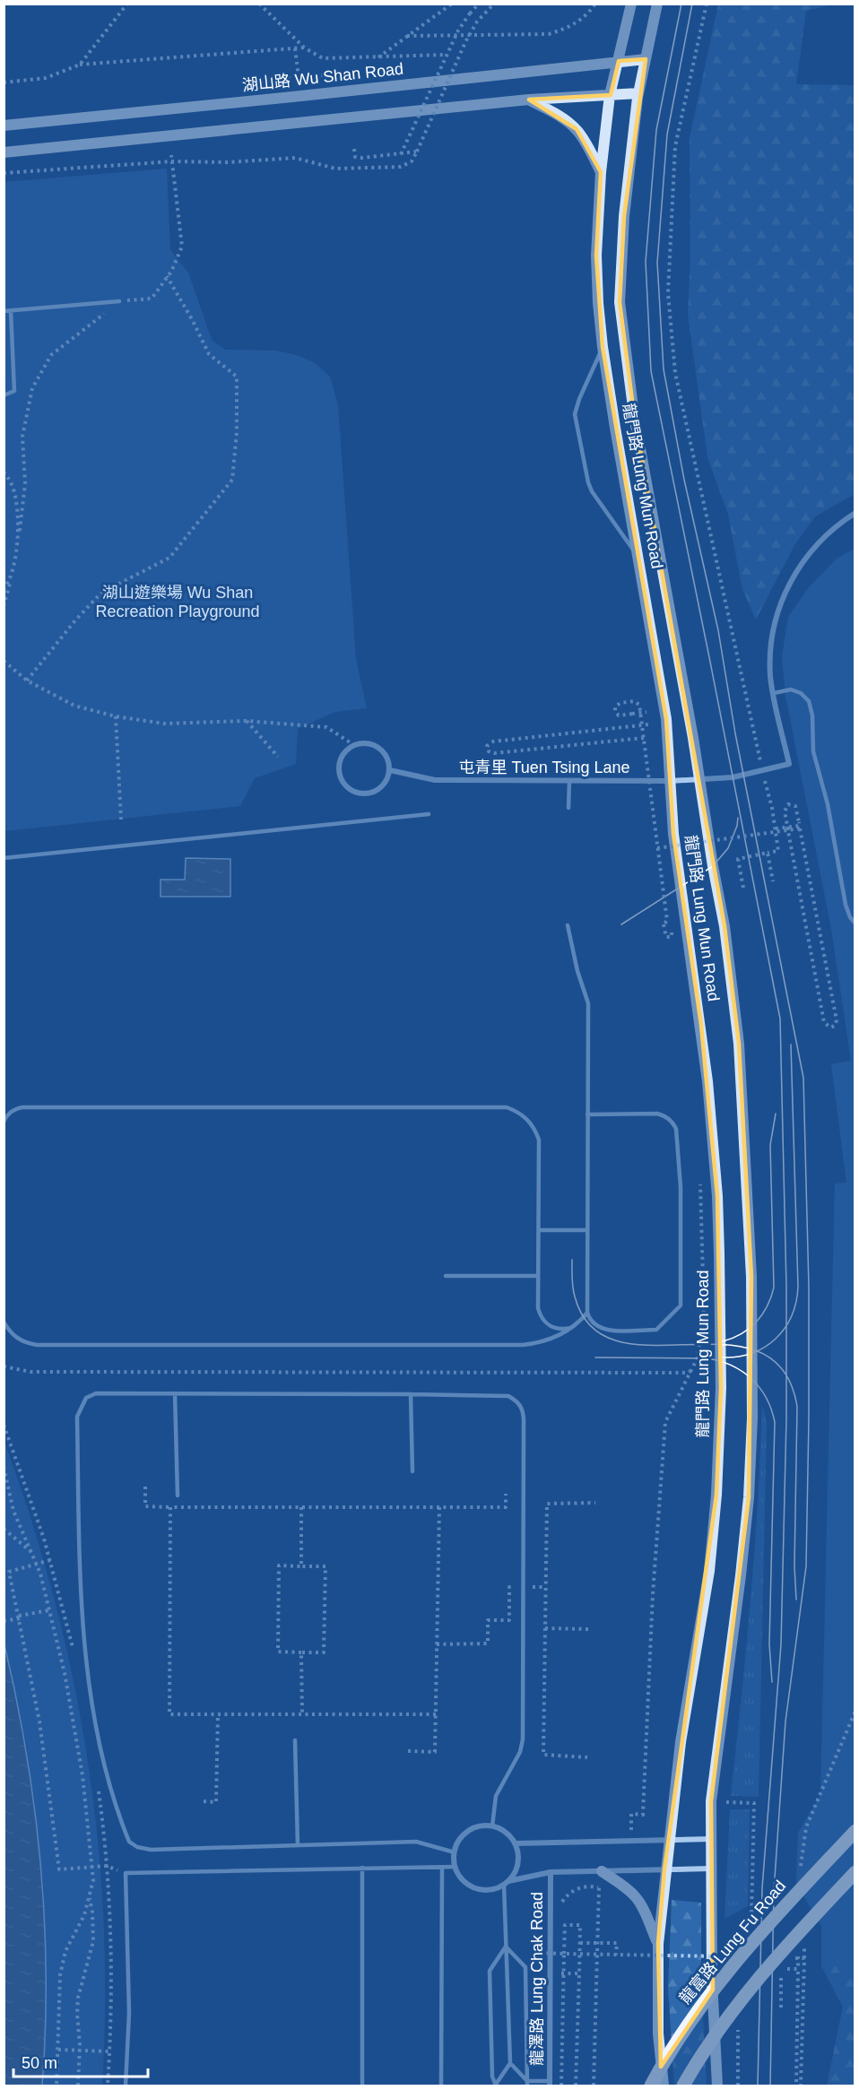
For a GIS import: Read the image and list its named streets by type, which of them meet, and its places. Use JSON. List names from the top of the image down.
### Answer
{
  "streets": {
    "main road": ["湖山路 Wu Shan Road", "龍門路 Lung Mun Road", "龍富路 Lung Fu Road"],
    "street": ["屯青里 Tuen Tsing Lane", "龍澤路 Lung Chak Road"]
  },
  "crossings": [
    ["湖山路 Wu Shan Road", "龍門路 Lung Mun Road"],
    ["龍門路 Lung Mun Road", "屯青里 Tuen Tsing Lane"]
  ],
  "parks": ["湖山遊樂場 Wu Shan Recreation Playground"],
  "scale_bar": "50 m"
}
